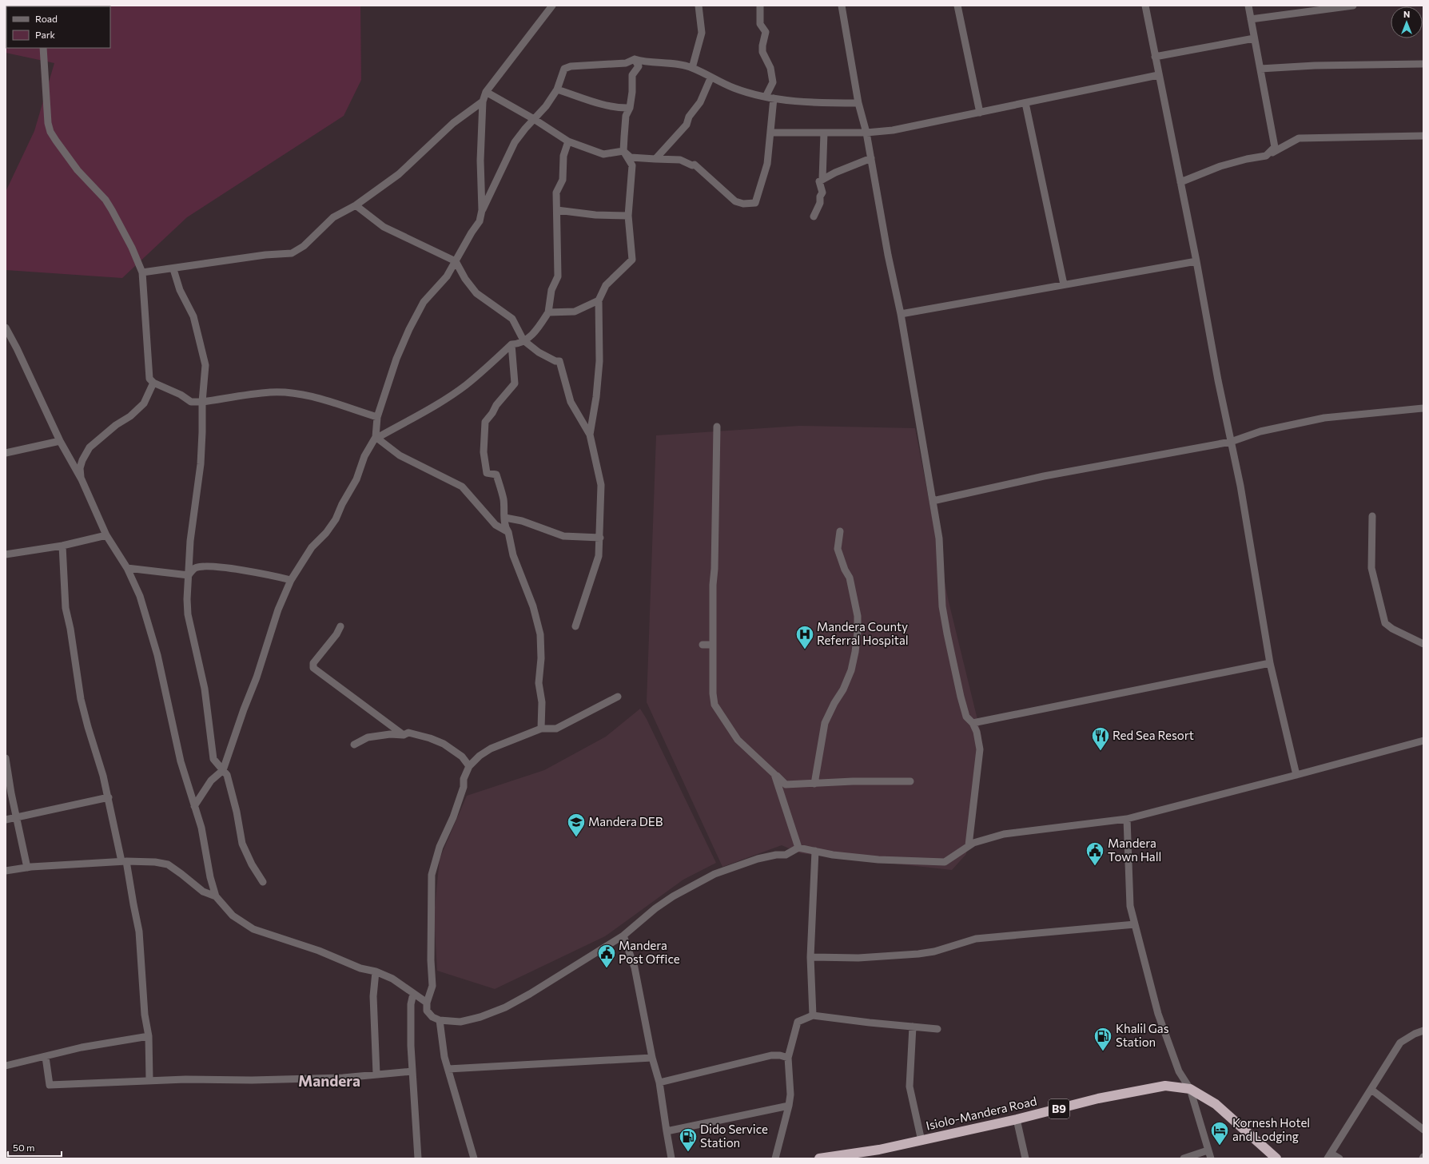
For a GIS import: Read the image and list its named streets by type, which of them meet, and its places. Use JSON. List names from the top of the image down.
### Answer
{
  "streets": {
    "highway": ["B9", "Isiolo-Mandera Road"]
  },
  "districts": ["Mandera"],
  "places": {
    "hospital": ["Mandera County Referral Hospital"],
    "restaurant": ["Red Sea Resort"],
    "school or university": ["Mandera DEB"],
    "public building": ["Mandera Town Hall", "Mandera Post Office"],
    "fuel station": ["Khalil Gas Station", "Dido Service Station"],
    "hotel": ["Kornesh Hotel and Lodging"]
  },
  "legend": ["Road", "Park"],
  "scale_bar": "50 m",
  "north": "top"
}
